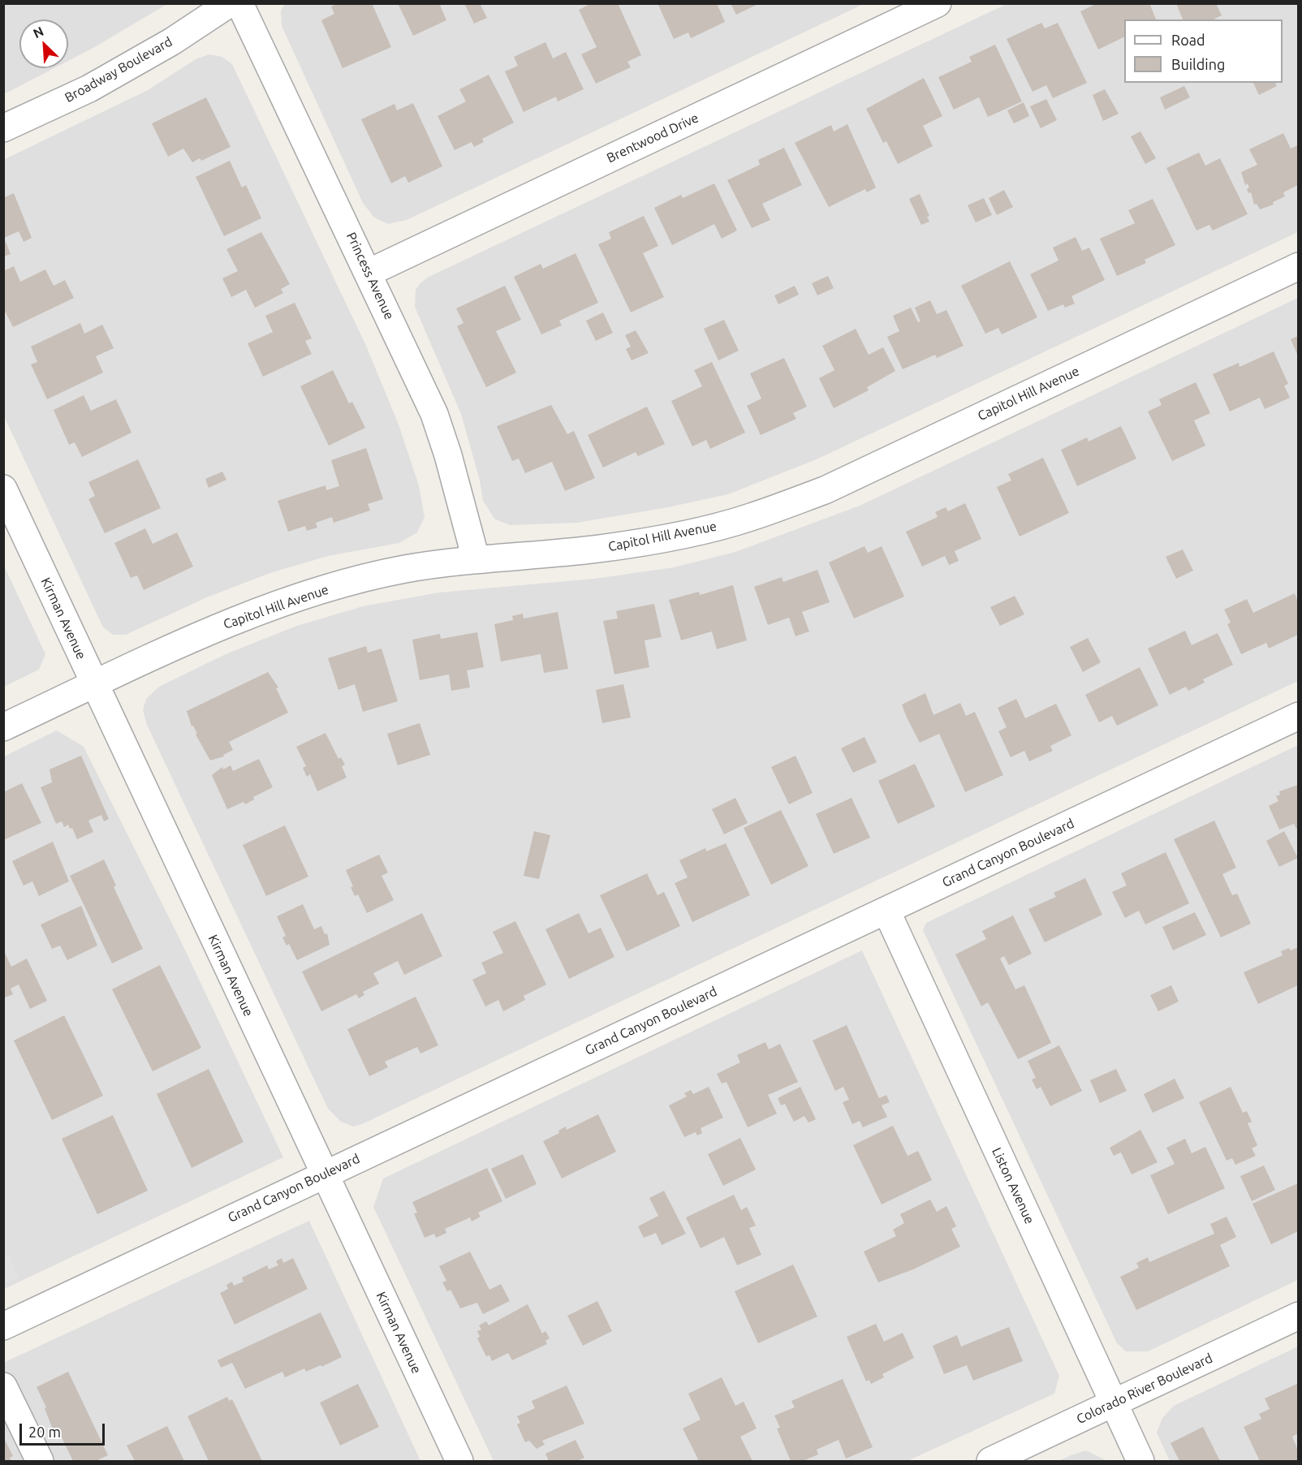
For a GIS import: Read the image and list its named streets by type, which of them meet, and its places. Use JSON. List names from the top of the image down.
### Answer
{
  "streets": {
    "street": [
      "Broadway Boulevard",
      "Brentwood Drive",
      "Princess Avenue",
      "Capitol Hill Avenue",
      "Kirman Avenue",
      "Grand Canyon Boulevard",
      "Liston Avenue",
      "Colorado River Boulevard"
    ]
  },
  "crossings": [
    ["Brentwood Drive", "Princess Avenue"],
    ["Princess Avenue", "Capitol Hill Avenue"],
    ["Capitol Hill Avenue", "Kirman Avenue"],
    ["Kirman Avenue", "Grand Canyon Boulevard"],
    ["Grand Canyon Boulevard", "Liston Avenue"],
    ["Liston Avenue", "Colorado River Boulevard"]
  ],
  "legend": ["Road", "Building"],
  "scale_bar": "20 m",
  "north": "top left"
}
